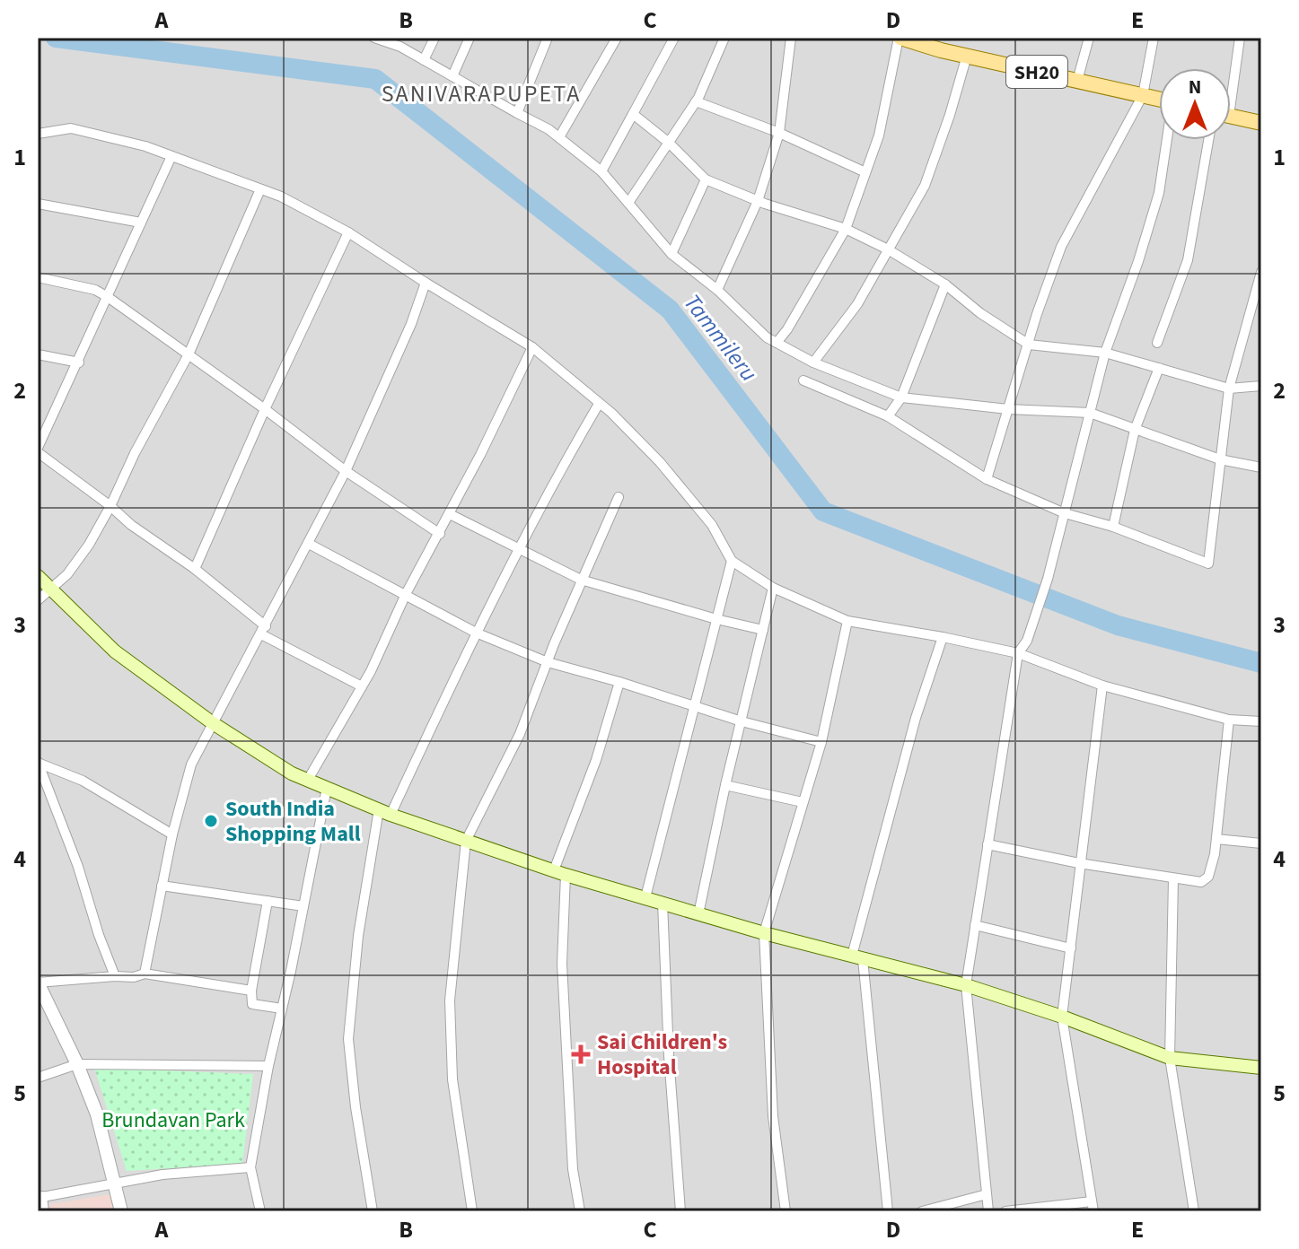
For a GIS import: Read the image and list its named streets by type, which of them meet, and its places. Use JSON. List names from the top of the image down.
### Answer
{
  "streets": {
    "main road": ["SH20"]
  },
  "districts": ["SANIVARAPUPETA"],
  "water": ["Tammileru"],
  "parks": ["Brundavan Park"],
  "places": {
    "other": ["South India Shopping Mall"],
    "health": ["Sai Children's Hospital"]
  },
  "north": "top",
  "grid": {
    "columns": [
      "A",
      "B",
      "C",
      "D",
      "E"
    ],
    "rows": [
      "1",
      "2",
      "3",
      "4",
      "5"
    ]
  }
}
